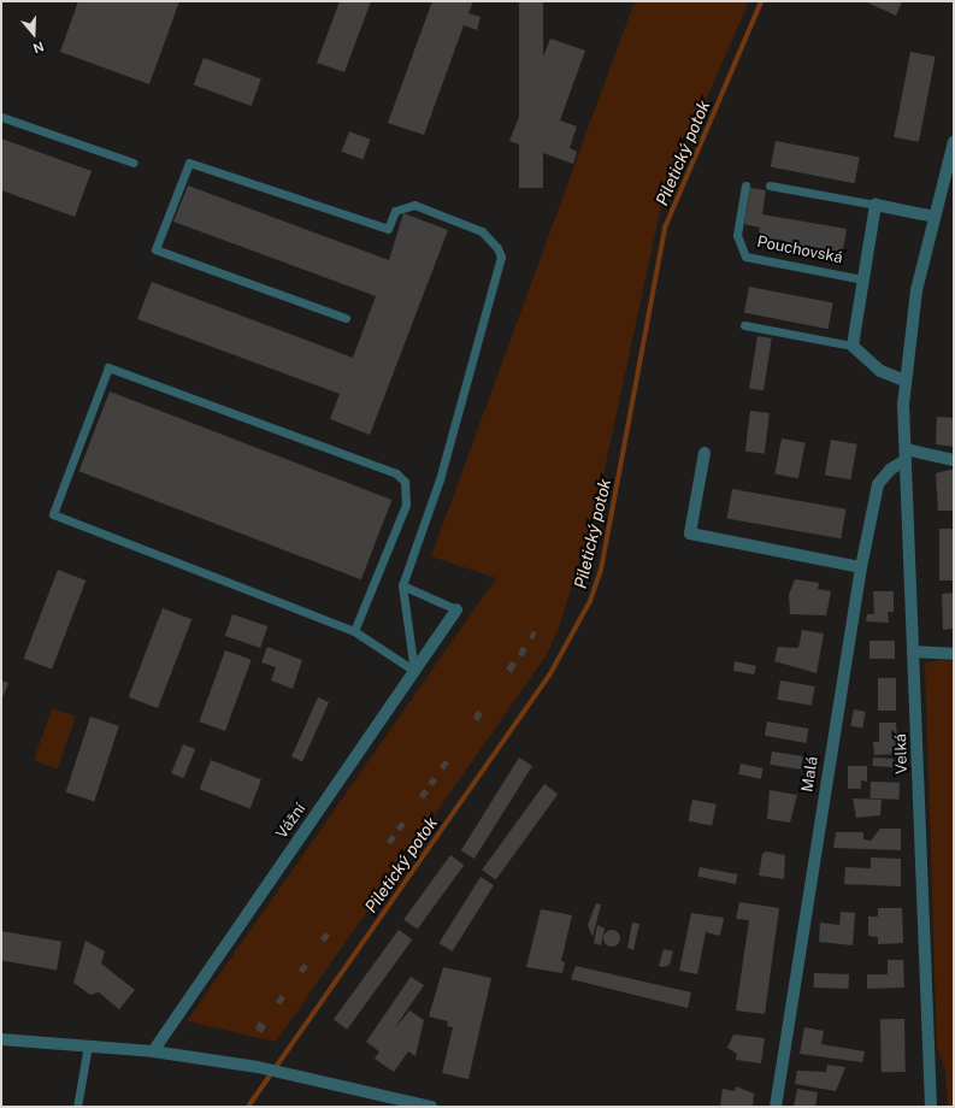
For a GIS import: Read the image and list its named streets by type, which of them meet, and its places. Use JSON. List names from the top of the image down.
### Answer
{
  "streets": {
    "street": ["Velká", "Malá", "Vážní"],
    "lane": ["Pouchovská"]
  },
  "crossings": [
    ["Velká", "Malá"]
  ],
  "water": ["Piletický potok"],
  "north": "bottom"
}
